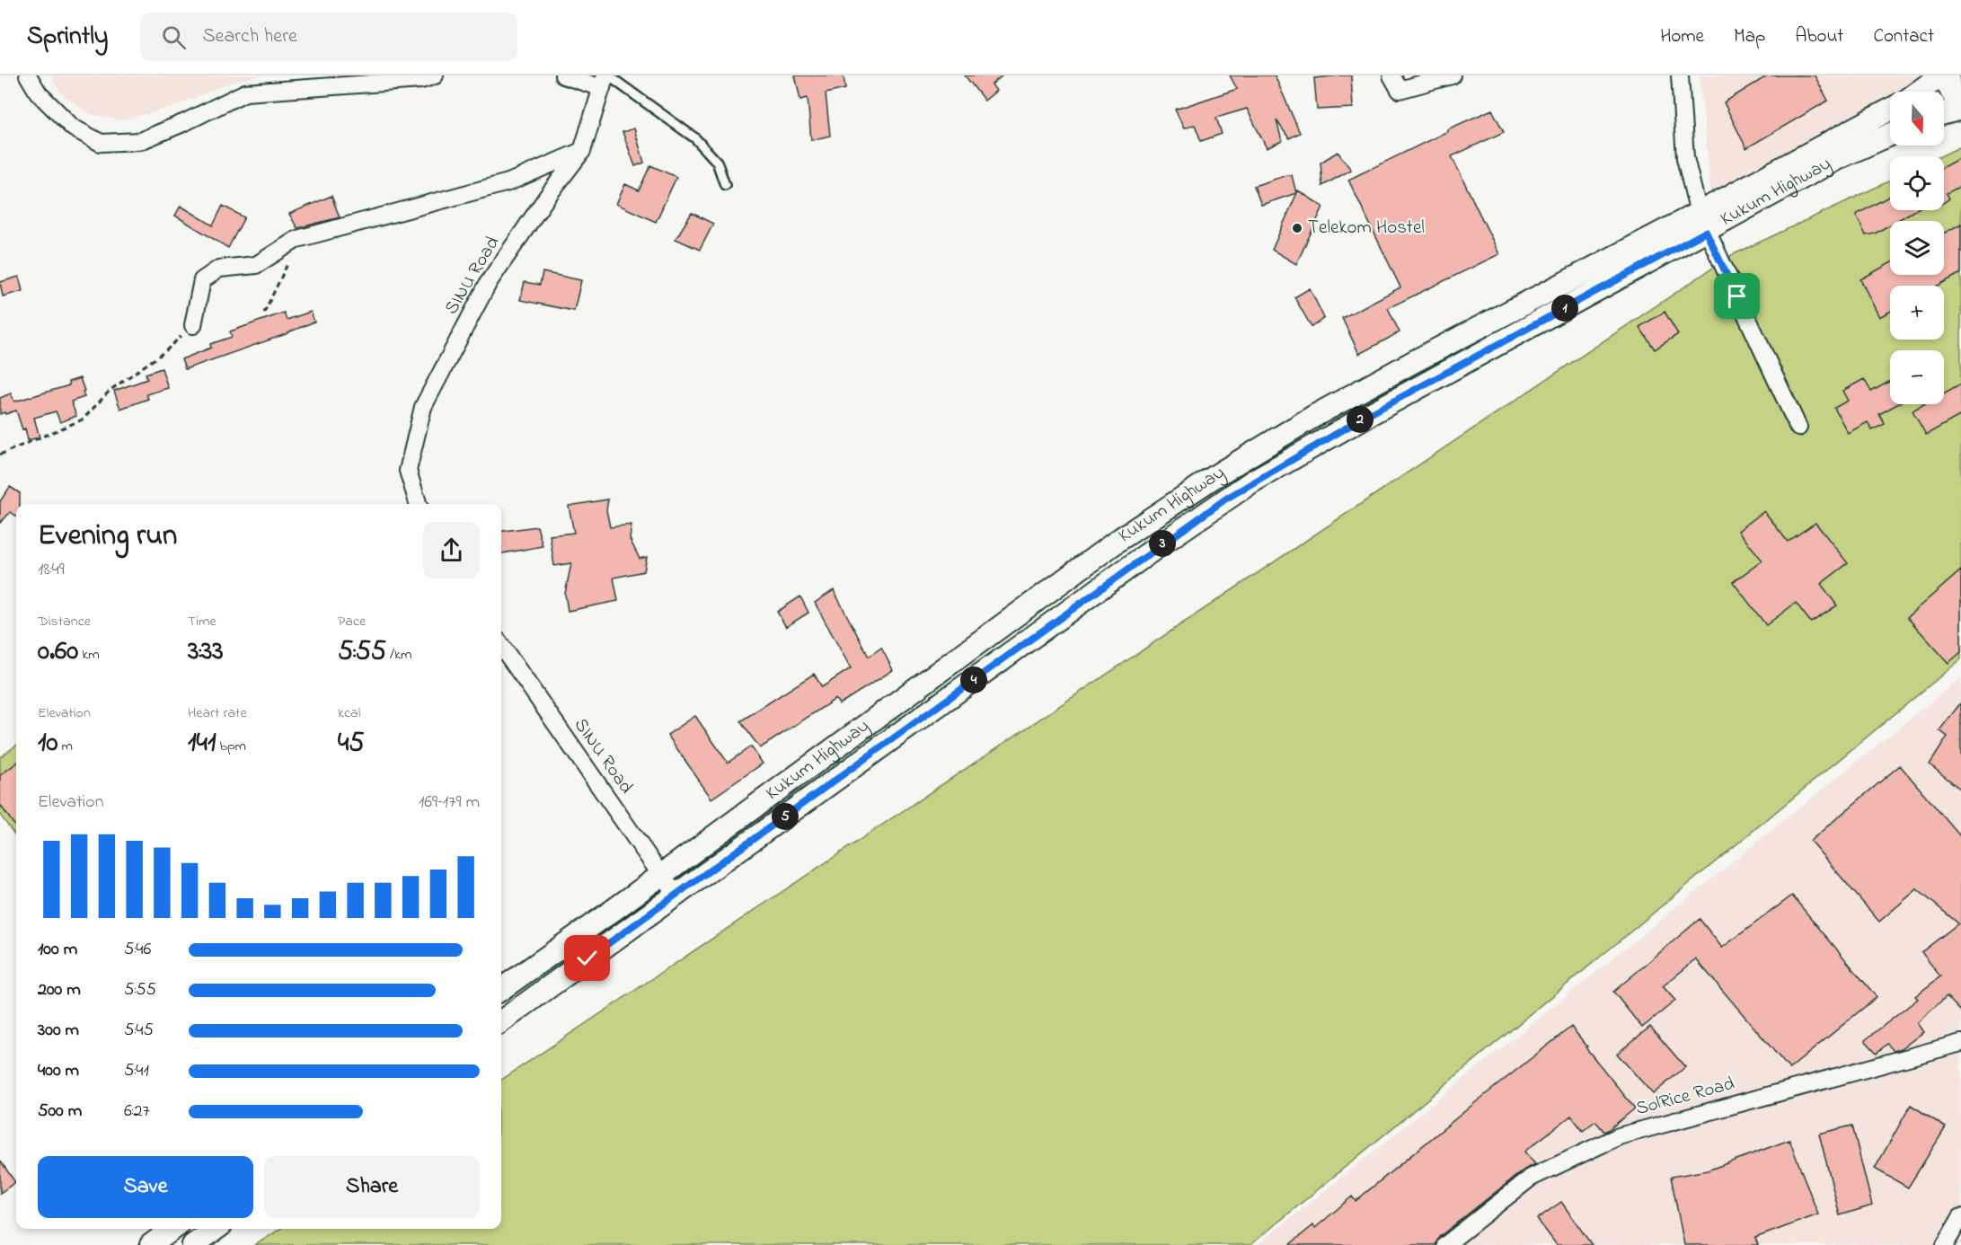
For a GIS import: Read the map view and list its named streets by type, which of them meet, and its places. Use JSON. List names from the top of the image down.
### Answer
{
  "streets": {
    "main road": ["Kukum Highway"],
    "street": ["SINU Road", "SolRice Road"]
  },
  "crossings": [
    ["Kukum Highway", "SINU Road"]
  ],
  "places": ["Telekom Hostel"],
  "north": "bottom",
  "page": {
    "header": "Sprintly",
    "search": "Search here",
    "nav": [
      "Home",
      "Map",
      "About",
      "Contact"
    ],
    "map_buttons": ["+", "−"],
    "pins": [
      "1",
      "2",
      "3",
      "4",
      "5"
    ],
    "heading": ["Evening run", "18:49"],
    "stats": [
      ["Distance", "0.60 km"],
      ["Time", "3:33"],
      ["Pace", "5:55 /km"],
      ["Elevation", "10 m"],
      ["Heart rate", "141 bpm"],
      ["kcal", "45"]
    ],
    "chart": ["Elevation", "169–179 m"],
    "list": [
      {
        "name": "100 m",
        "note": "5:46"
      },
      {
        "name": "200 m",
        "note": "5:55"
      },
      {
        "name": "300 m",
        "note": "5:45"
      },
      {
        "name": "400 m",
        "note": "5:41"
      },
      {
        "name": "500 m",
        "note": "6:27"
      }
    ],
    "buttons": ["Save", "Share"]
  }
}
